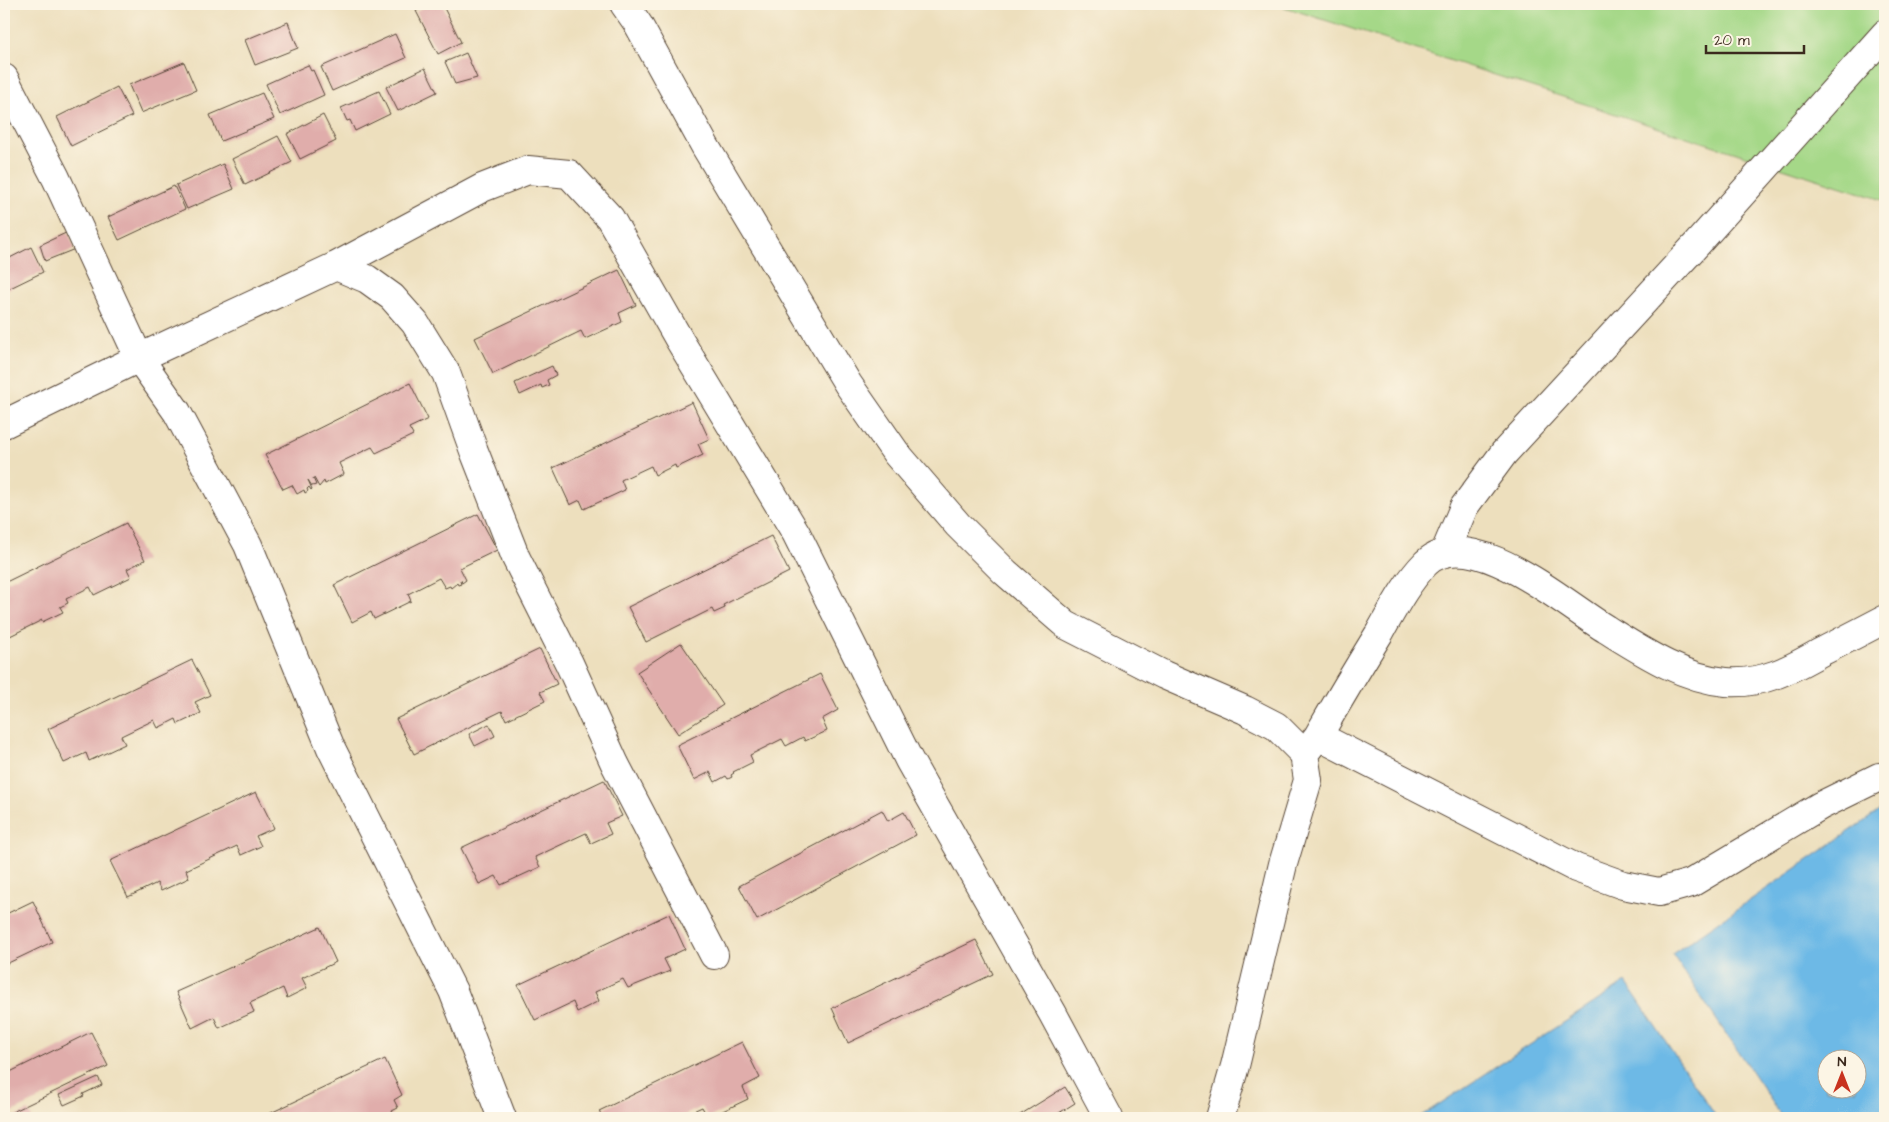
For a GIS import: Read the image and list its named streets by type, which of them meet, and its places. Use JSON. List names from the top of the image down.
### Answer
{
  "scale_bar": "20 m",
  "north": "top"
}
